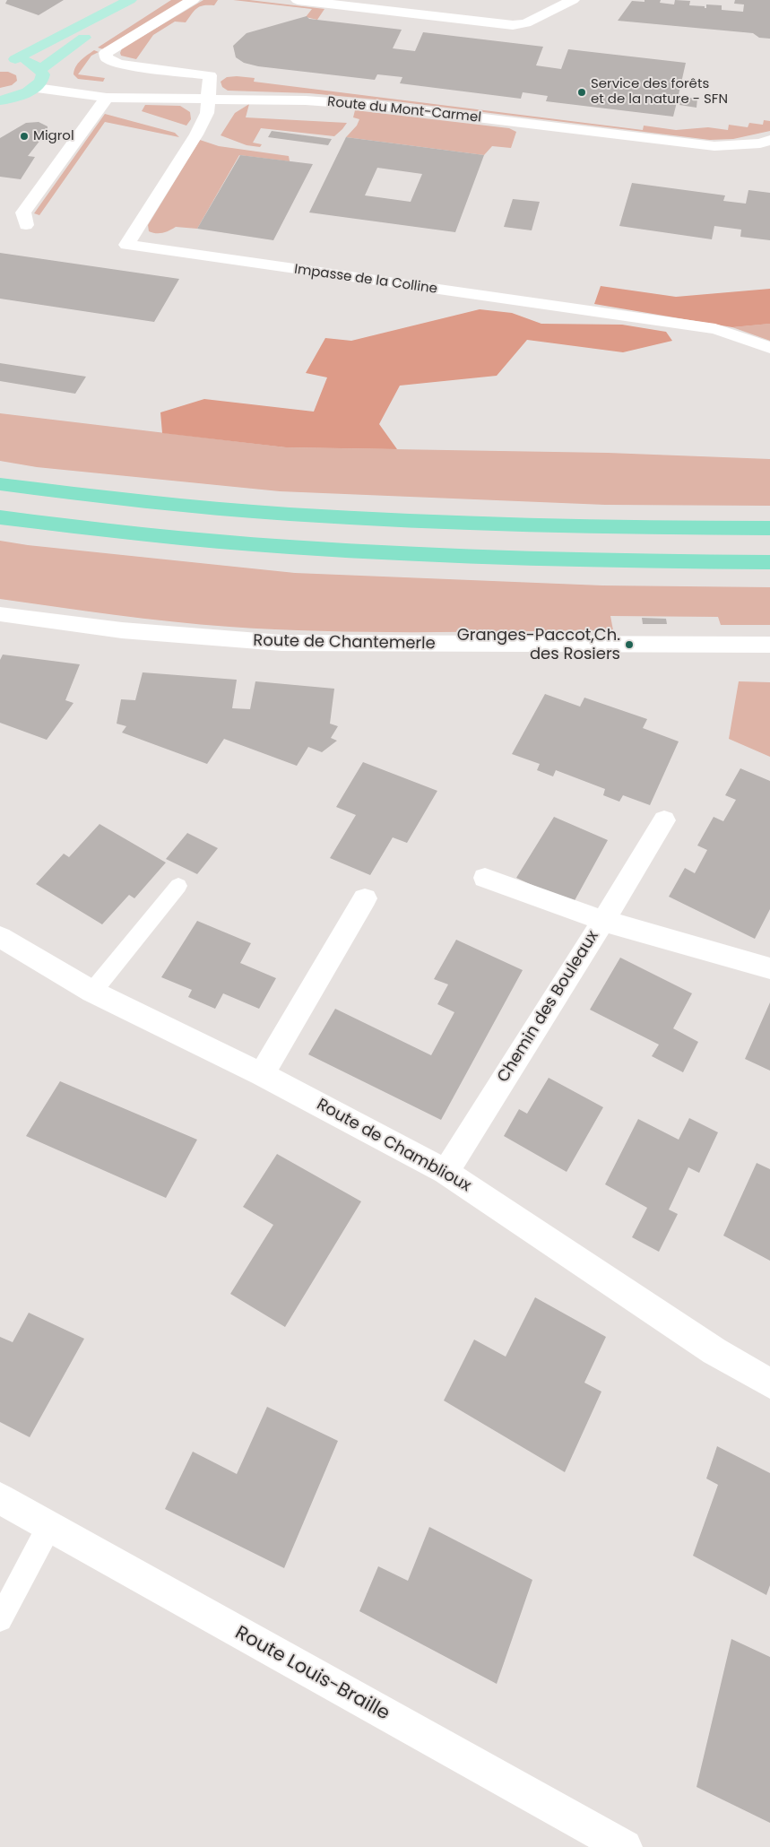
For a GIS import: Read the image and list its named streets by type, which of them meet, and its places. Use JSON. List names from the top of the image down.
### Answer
{
  "streets": {
    "street": [
      "Route du Mont-Carmel",
      "Impasse de la Colline",
      "Route de Chantemerle",
      "Chemin des Bouleaux",
      "Route de Chamblioux",
      "Route Louis-Braille"
    ]
  },
  "crossings": [
    ["Route du Mont-Carmel", "Impasse de la Colline"],
    ["Chemin des Bouleaux", "Route de Chamblioux"]
  ],
  "places": ["Service des forêts et de la nature - SFN", "Migrol", "Granges-Paccot,Ch. des Rosiers"]
}
